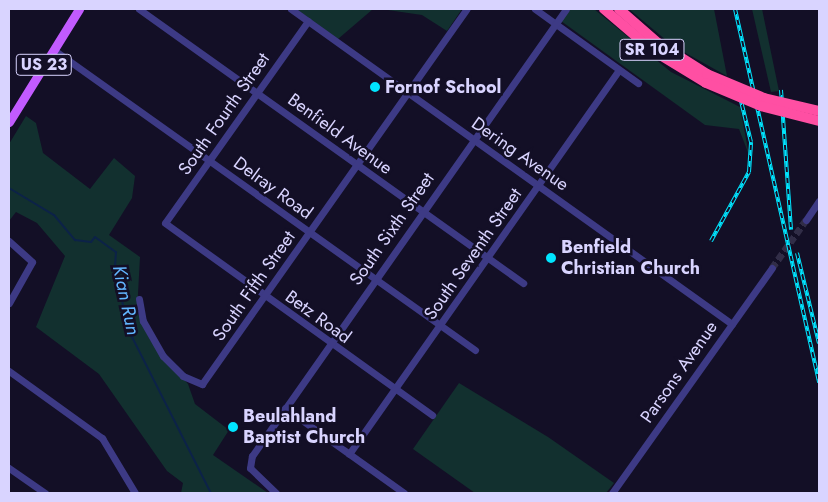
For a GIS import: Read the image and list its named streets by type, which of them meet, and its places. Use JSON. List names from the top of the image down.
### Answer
{
  "streets": {
    "highway": ["SR 104"],
    "main road": ["US 23"],
    "street": [
      "South Fourth Street",
      "Benfield Avenue",
      "Dering Avenue",
      "Delray Road",
      "South Sixth Street",
      "South Seventh Street",
      "South Fifth Street",
      "Betz Road",
      "Parsons Avenue"
    ]
  },
  "crossings": [
    ["US 23", "Delray Road"],
    ["South Fourth Street", "Benfield Avenue"],
    ["South Fourth Street", "Dering Avenue"],
    ["South Fourth Street", "Delray Road"],
    ["South Fourth Street", "Betz Road"],
    ["Benfield Avenue", "South Sixth Street"],
    ["Benfield Avenue", "South Seventh Street"],
    ["Benfield Avenue", "South Fifth Street"],
    ["Dering Avenue", "South Sixth Street"],
    ["Dering Avenue", "South Seventh Street"],
    ["Dering Avenue", "South Fifth Street"],
    ["Dering Avenue", "Parsons Avenue"],
    ["Delray Road", "South Sixth Street"],
    ["Delray Road", "South Seventh Street"],
    ["Delray Road", "South Fifth Street"],
    ["South Sixth Street", "Betz Road"],
    ["South Seventh Street", "Betz Road"],
    ["South Fifth Street", "Betz Road"]
  ],
  "water": ["Kian Run"],
  "places": ["Fornof School", "Benfield Christian Church", "Beulahland Baptist Church"]
}
